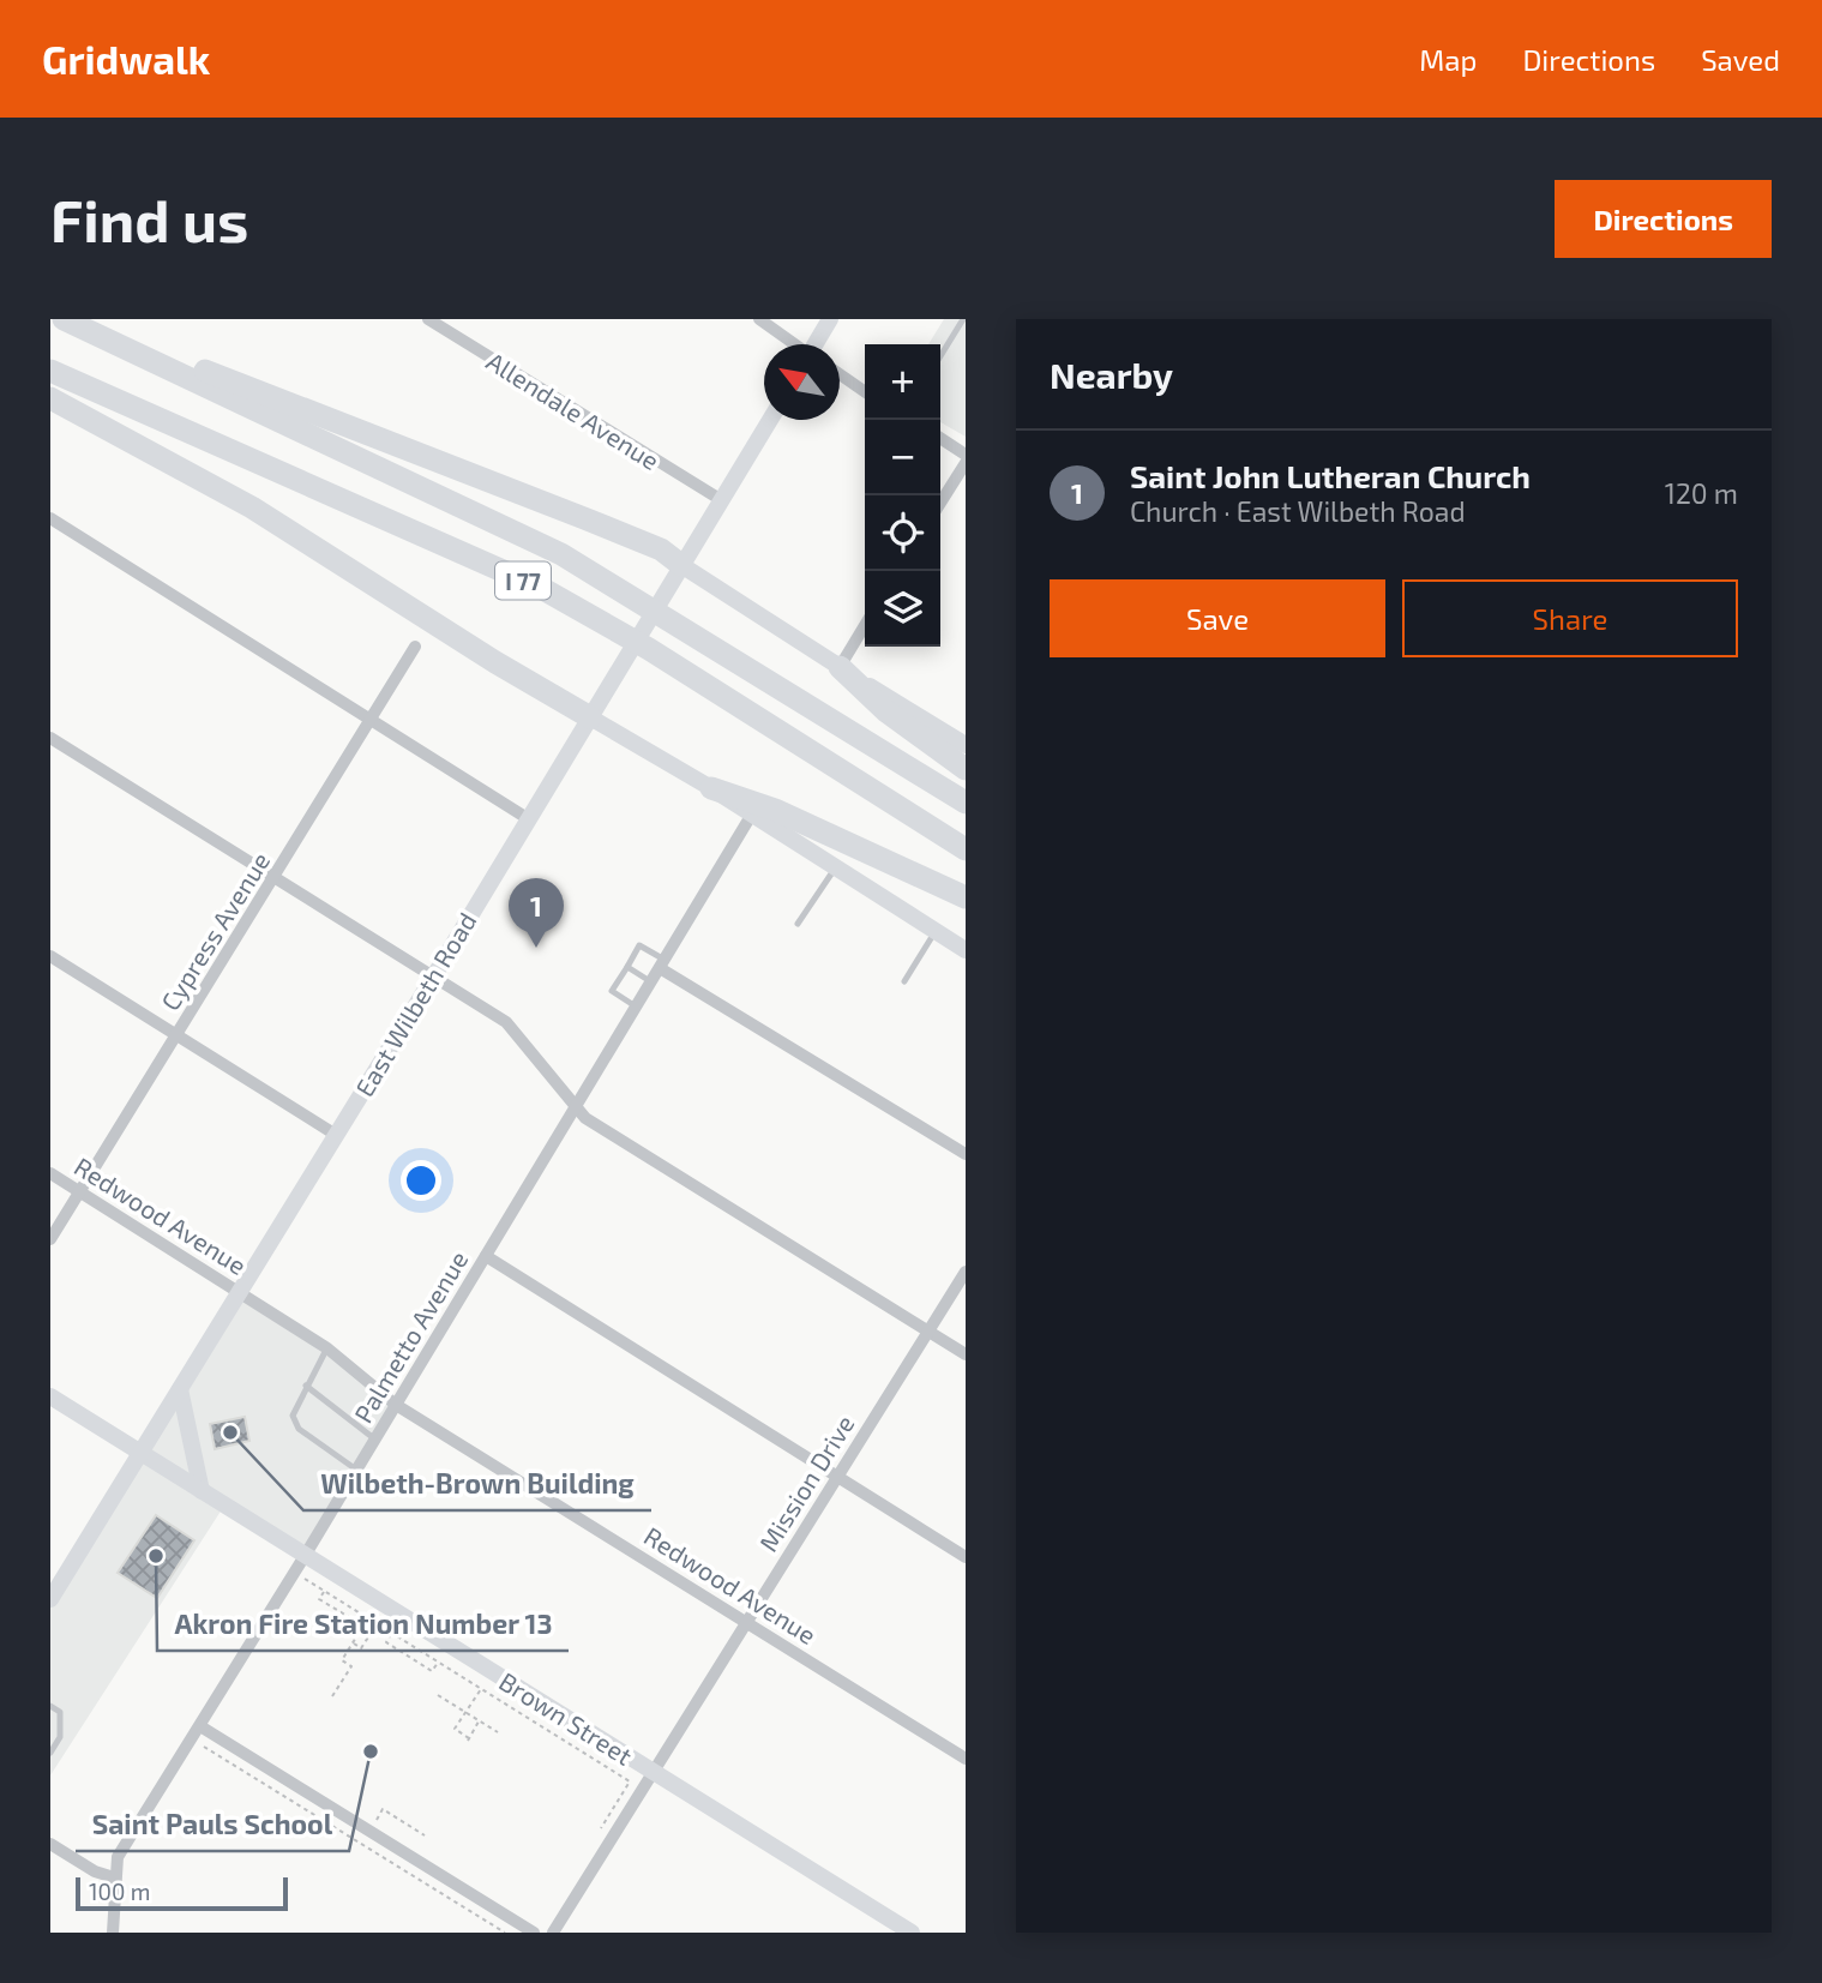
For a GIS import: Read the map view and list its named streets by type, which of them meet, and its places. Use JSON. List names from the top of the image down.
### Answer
{
  "streets": {
    "highway": ["I 77"],
    "main road": ["East Wilbeth Road", "Brown Street"],
    "street": [
      "Allendale Avenue",
      "Cypress Avenue",
      "Redwood Avenue",
      "Palmetto Avenue",
      "Mission Drive"
    ]
  },
  "crossings": [
    ["Allendale Avenue", "East Wilbeth Road"],
    ["Cypress Avenue", "Redwood Avenue"],
    ["East Wilbeth Road", "Redwood Avenue"],
    ["East Wilbeth Road", "Brown Street"],
    ["Redwood Avenue", "Palmetto Avenue"],
    ["Redwood Avenue", "Mission Drive"],
    ["Palmetto Avenue", "Brown Street"],
    ["Mission Drive", "Brown Street"]
  ],
  "places": ["Wilbeth-Brown Building", "Akron Fire Station Number 13", "Saint Pauls School"],
  "scale_bar": "100 m",
  "north": "top left",
  "page": {
    "header": "Gridwalk",
    "nav": ["Map", "Directions", "Saved"],
    "buttons": [
      "Directions",
      ["Save", "Share"]
    ],
    "title": "Find us",
    "heading": "Nearby",
    "map_buttons": ["+", "−"],
    "list": [
      {
        "mark": "1",
        "name": "Saint John Lutheran Church",
        "note": "Church · East Wilbeth Road",
        "value": "120 m"
      }
    ],
    "pins": "1",
    "scale": "100 m"
  }
}
